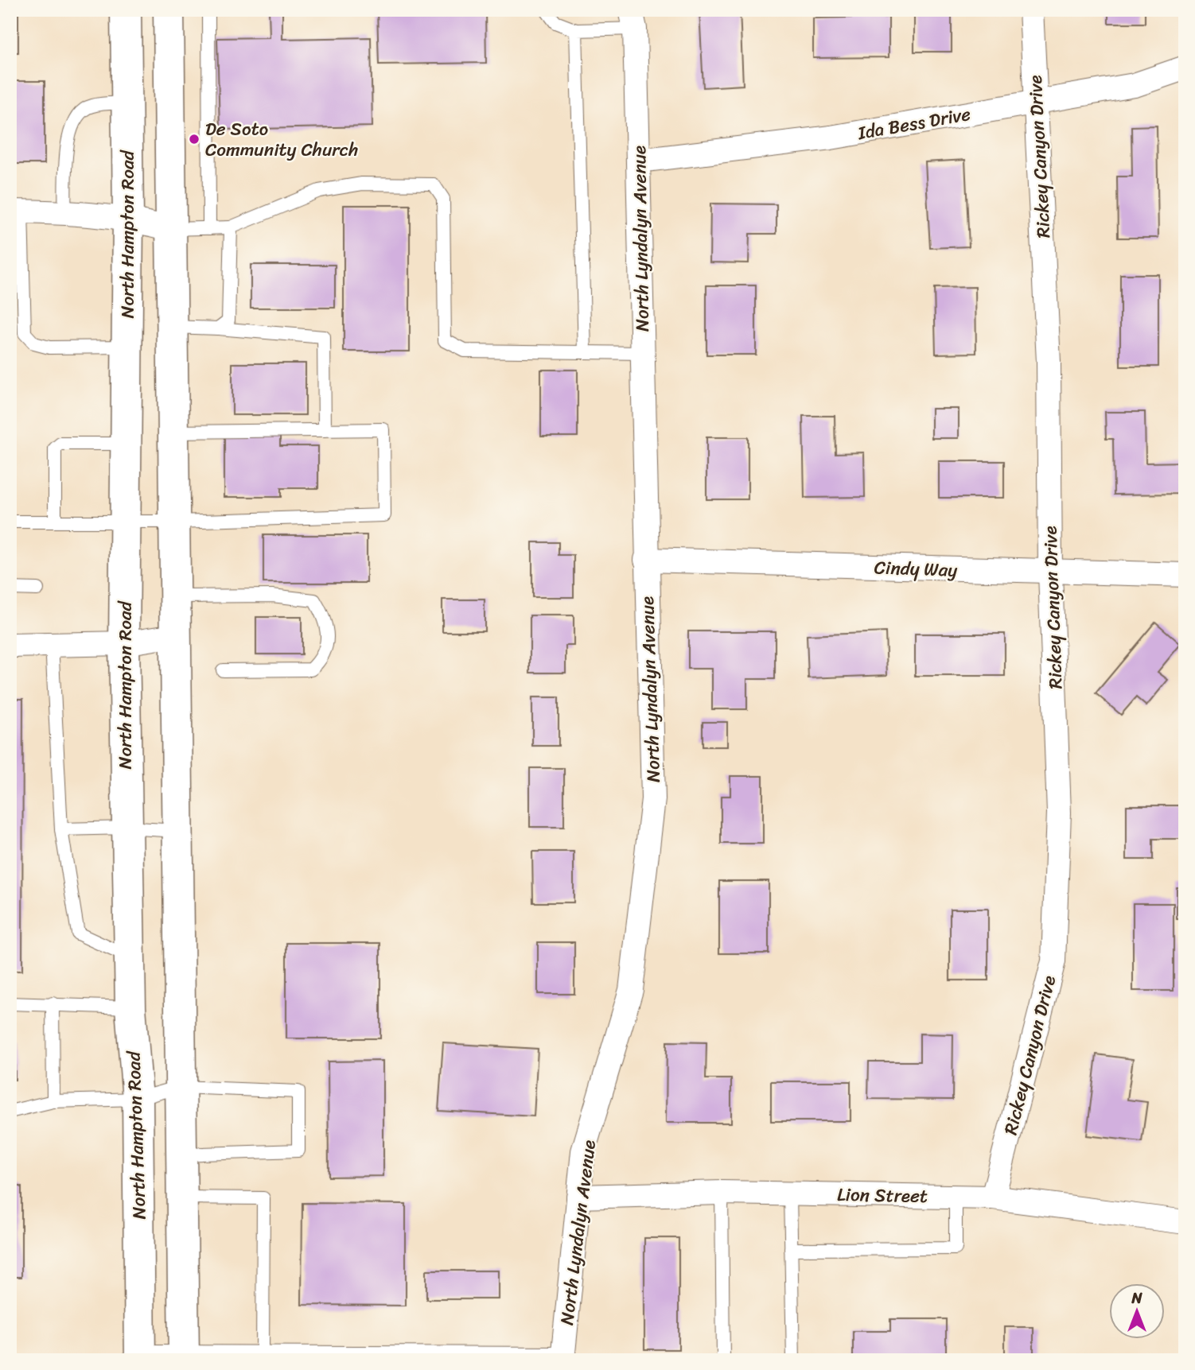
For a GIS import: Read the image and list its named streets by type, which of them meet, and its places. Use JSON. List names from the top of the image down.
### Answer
{
  "streets": {
    "main road": ["North Hampton Road"],
    "street": [
      "Ida Bess Drive",
      "Rickey Canyon Drive",
      "North Lyndalyn Avenue",
      "Cindy Way",
      "Lion Street"
    ]
  },
  "crossings": [
    ["Ida Bess Drive", "Rickey Canyon Drive"],
    ["Ida Bess Drive", "North Lyndalyn Avenue"],
    ["Rickey Canyon Drive", "Cindy Way"],
    ["Rickey Canyon Drive", "Lion Street"],
    ["North Lyndalyn Avenue", "Cindy Way"],
    ["North Lyndalyn Avenue", "Lion Street"]
  ],
  "places": ["De Soto Community Church"],
  "north": "top"
}
